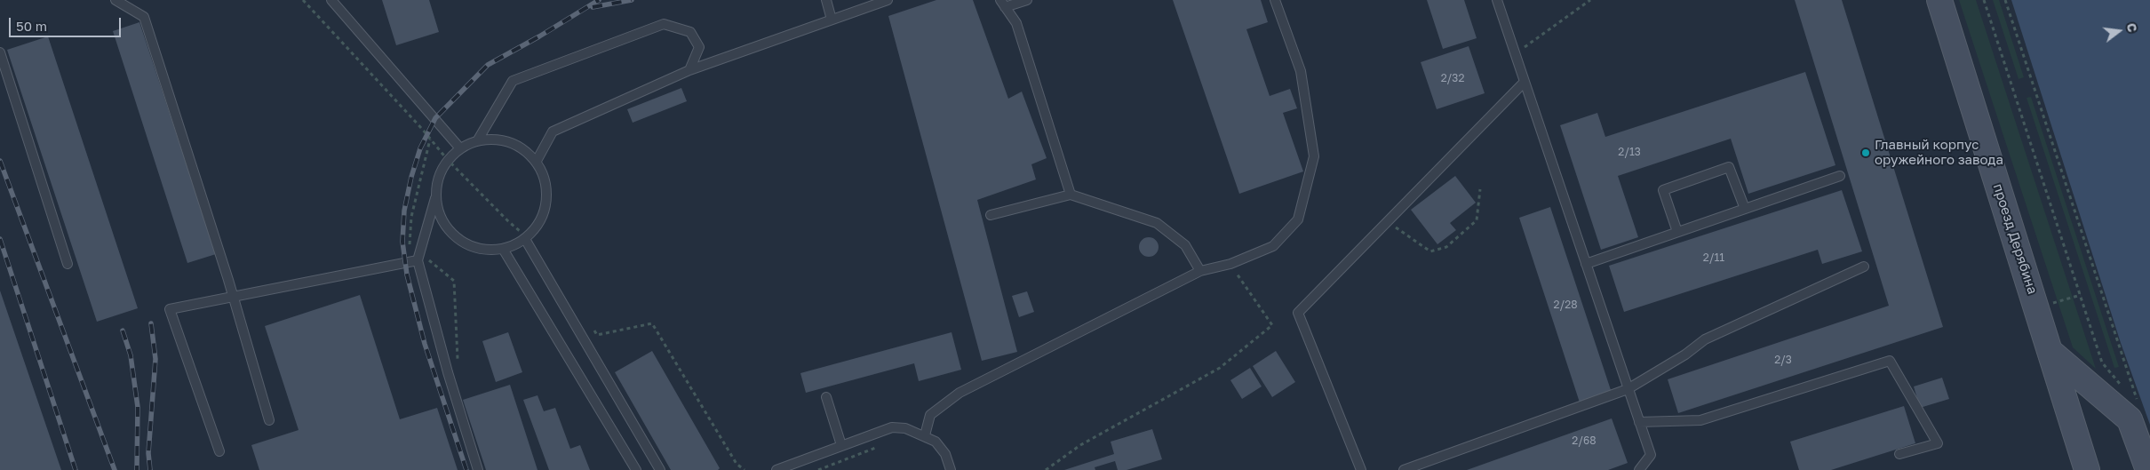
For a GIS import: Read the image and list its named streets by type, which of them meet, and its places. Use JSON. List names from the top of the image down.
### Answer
{
  "streets": {
    "main road": ["проезд Дерябина"]
  },
  "places": ["Главный корпус оружейного завода"],
  "house_numbers": [
    "2/32",
    "2/13",
    "2/11",
    "2/28",
    "2/3",
    "2/68"
  ],
  "scale_bar": "50 m",
  "north": "right"
}
